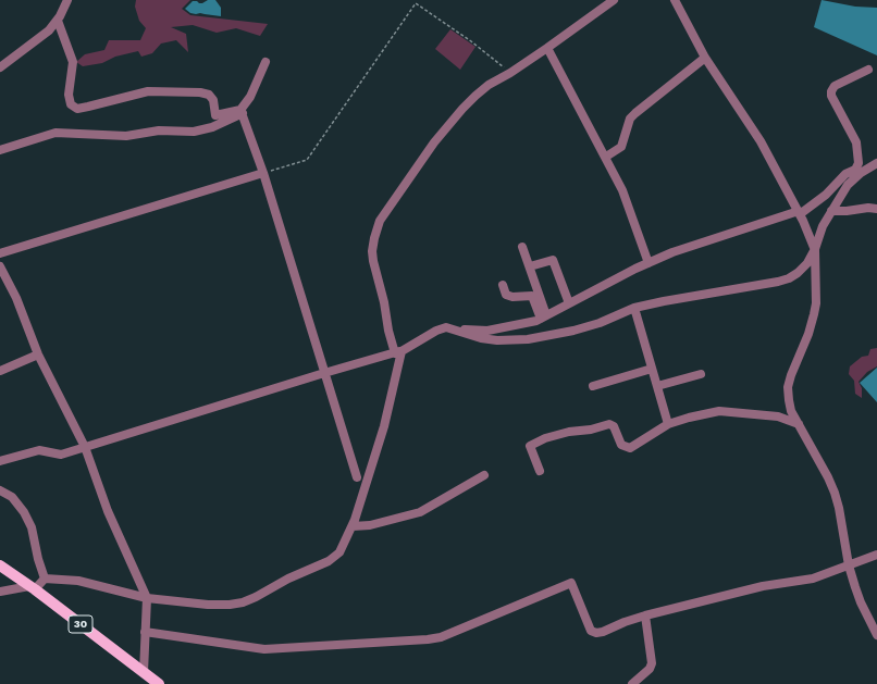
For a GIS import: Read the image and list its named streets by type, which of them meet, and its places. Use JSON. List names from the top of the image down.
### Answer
{
  "streets": {
    "main road": ["30"]
  }
}
